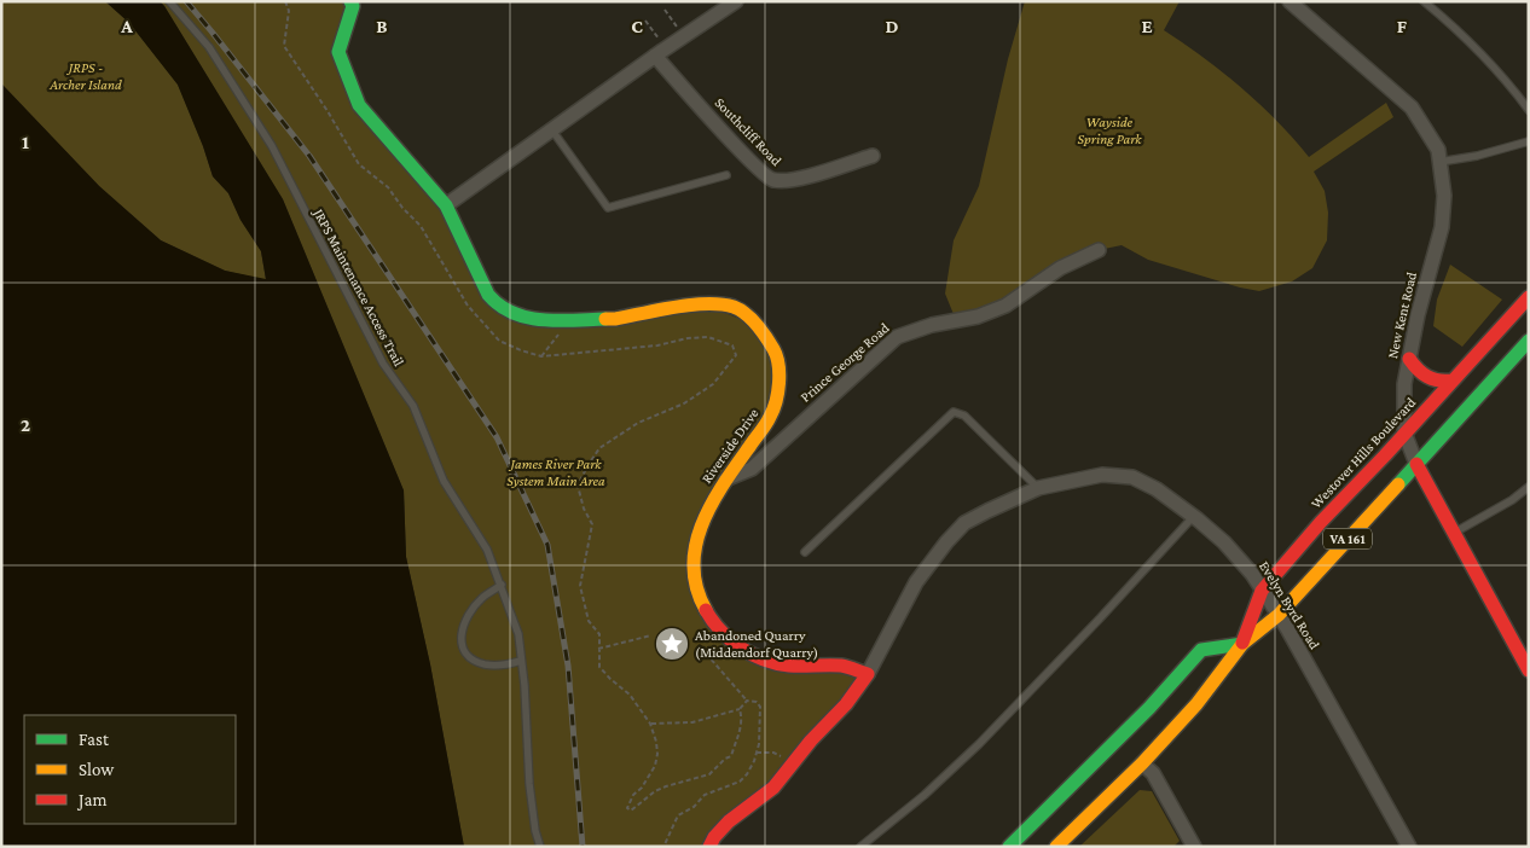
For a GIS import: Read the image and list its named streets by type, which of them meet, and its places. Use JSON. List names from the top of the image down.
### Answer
{
  "streets": {
    "street": [
      "Southcliff Road",
      "New Kent Road",
      "Prince George Road",
      "Riverside Drive",
      "Westover Hills Boulevard",
      "VA 161",
      "Evelyn Byrd Road"
    ],
    "lane": ["JRPS Maintenance Access Trail"]
  },
  "crossings": [
    ["New Kent Road", "Westover Hills Boulevard"],
    ["Prince George Road", "Riverside Drive"],
    ["Riverside Drive", "Evelyn Byrd Road"],
    ["Westover Hills Boulevard", "Evelyn Byrd Road"]
  ],
  "parks": ["JRPS - Archer Island", "Wayside Spring Park", "James River Park System Main Area"],
  "places": {
    "place": ["Abandoned Quarry (Middendorf Quarry)"]
  },
  "legend": ["Fast", "Slow", "Jam"],
  "grid": {
    "columns": [
      "A",
      "B",
      "C",
      "D",
      "E",
      "F"
    ],
    "rows": ["1", "2"]
  }
}
